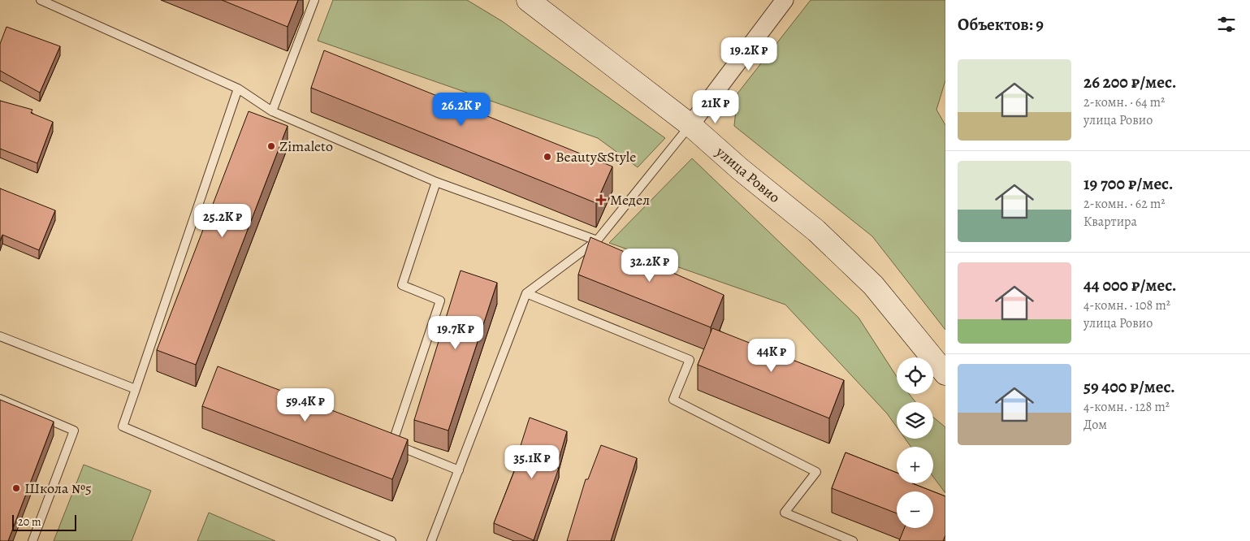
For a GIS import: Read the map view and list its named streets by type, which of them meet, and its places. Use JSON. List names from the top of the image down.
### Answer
{
  "streets": {
    "main road": ["улица Ровио"]
  },
  "places": {
    "other": ["Zimaleto", "Beauty&Style", "Школа №5"],
    "health": ["Медел"]
  },
  "scale_bar": "20 m",
  "page": {
    "heading": "Объектов: 9",
    "price": [
      "19.2K ₽",
      "21K ₽",
      "26.2K ₽",
      "25.2K ₽",
      "32.2K ₽",
      "19.7K ₽",
      "44K ₽",
      "59.4K ₽",
      "35.1K ₽"
    ],
    "list": [
      {
        "name": "26 200 ₽/мес.",
        "note": "2-комн. · 64 m² · улица Ровио"
      },
      {
        "name": "19 700 ₽/мес.",
        "note": "2-комн. · 62 m² · Квартира"
      },
      {
        "name": "44 000 ₽/мес.",
        "note": "4-комн. · 108 m² · улица Ровио"
      },
      {
        "name": "59 400 ₽/мес.",
        "note": "4-комн. · 128 m² · Дом"
      }
    ],
    "map_buttons": ["+", "−"],
    "scale": "20 m"
  }
}
